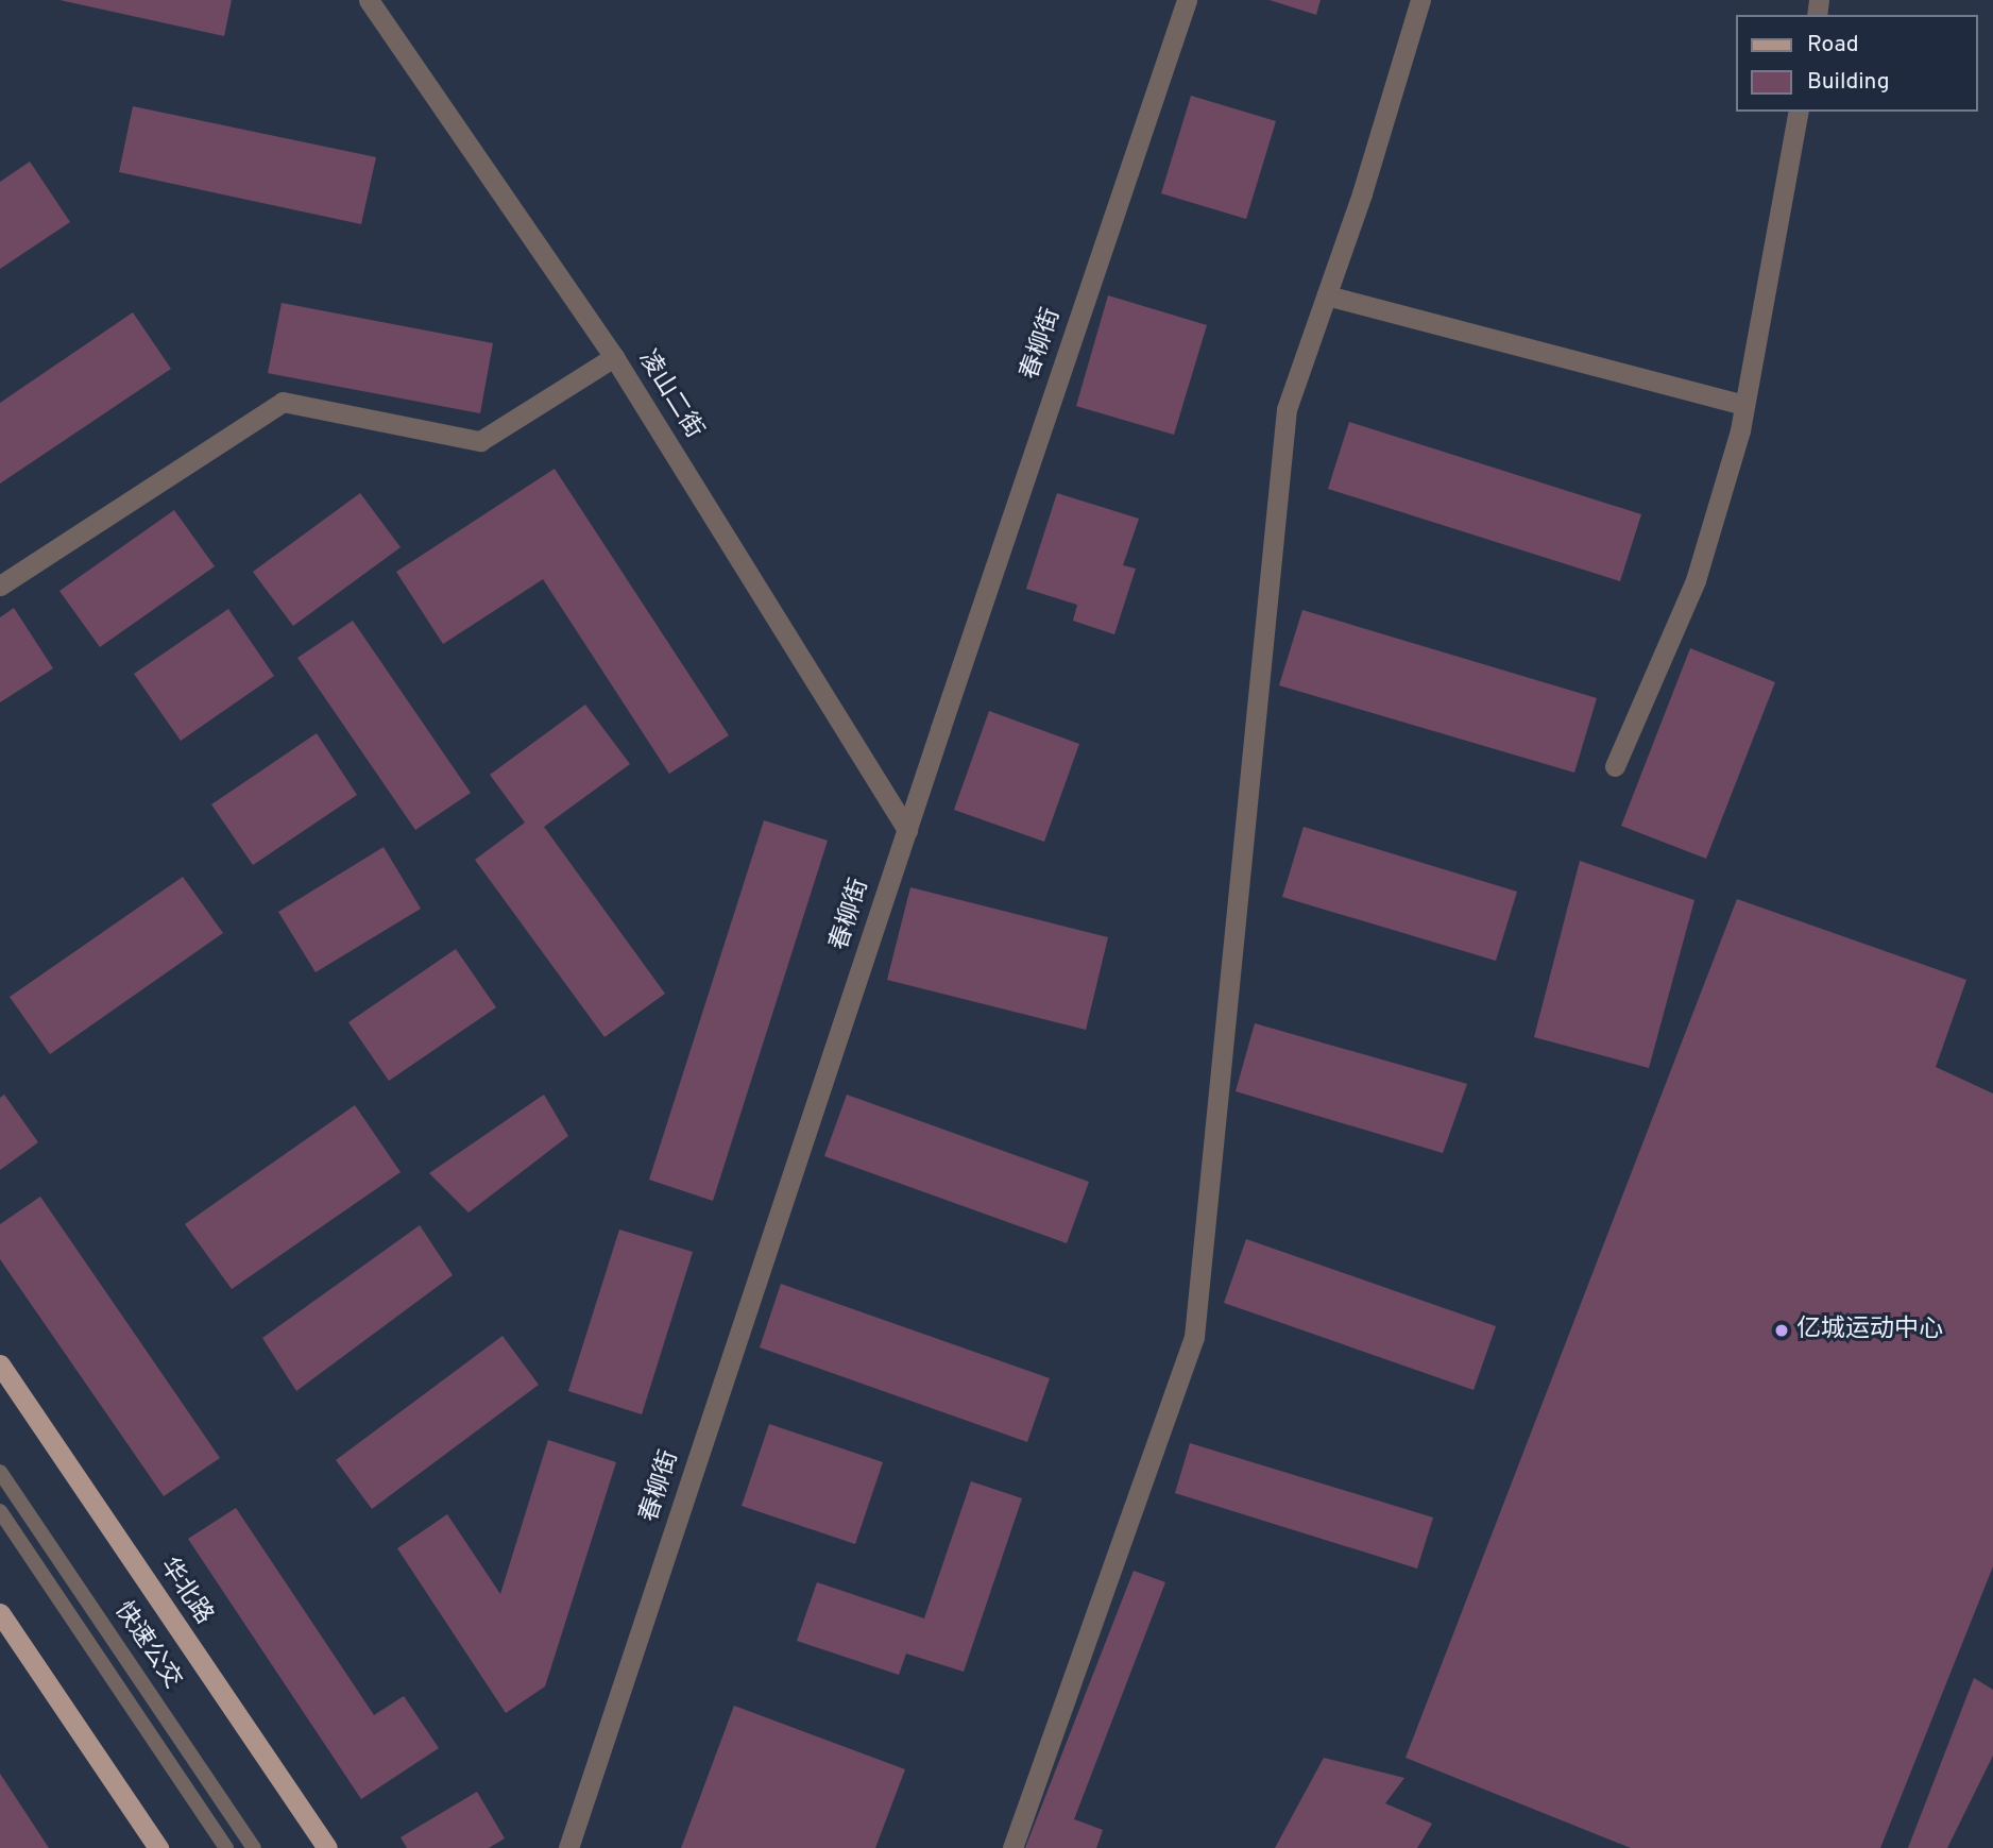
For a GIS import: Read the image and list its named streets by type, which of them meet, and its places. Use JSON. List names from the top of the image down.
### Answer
{
  "streets": {
    "main road": ["华北路"],
    "street": ["春柳街", "凌山二街"],
    "lane": ["快速公交"]
  },
  "crossings": [
    ["春柳街", "凌山二街"]
  ],
  "places": ["亿城运动中心"],
  "legend": ["Road", "Building"]
}
